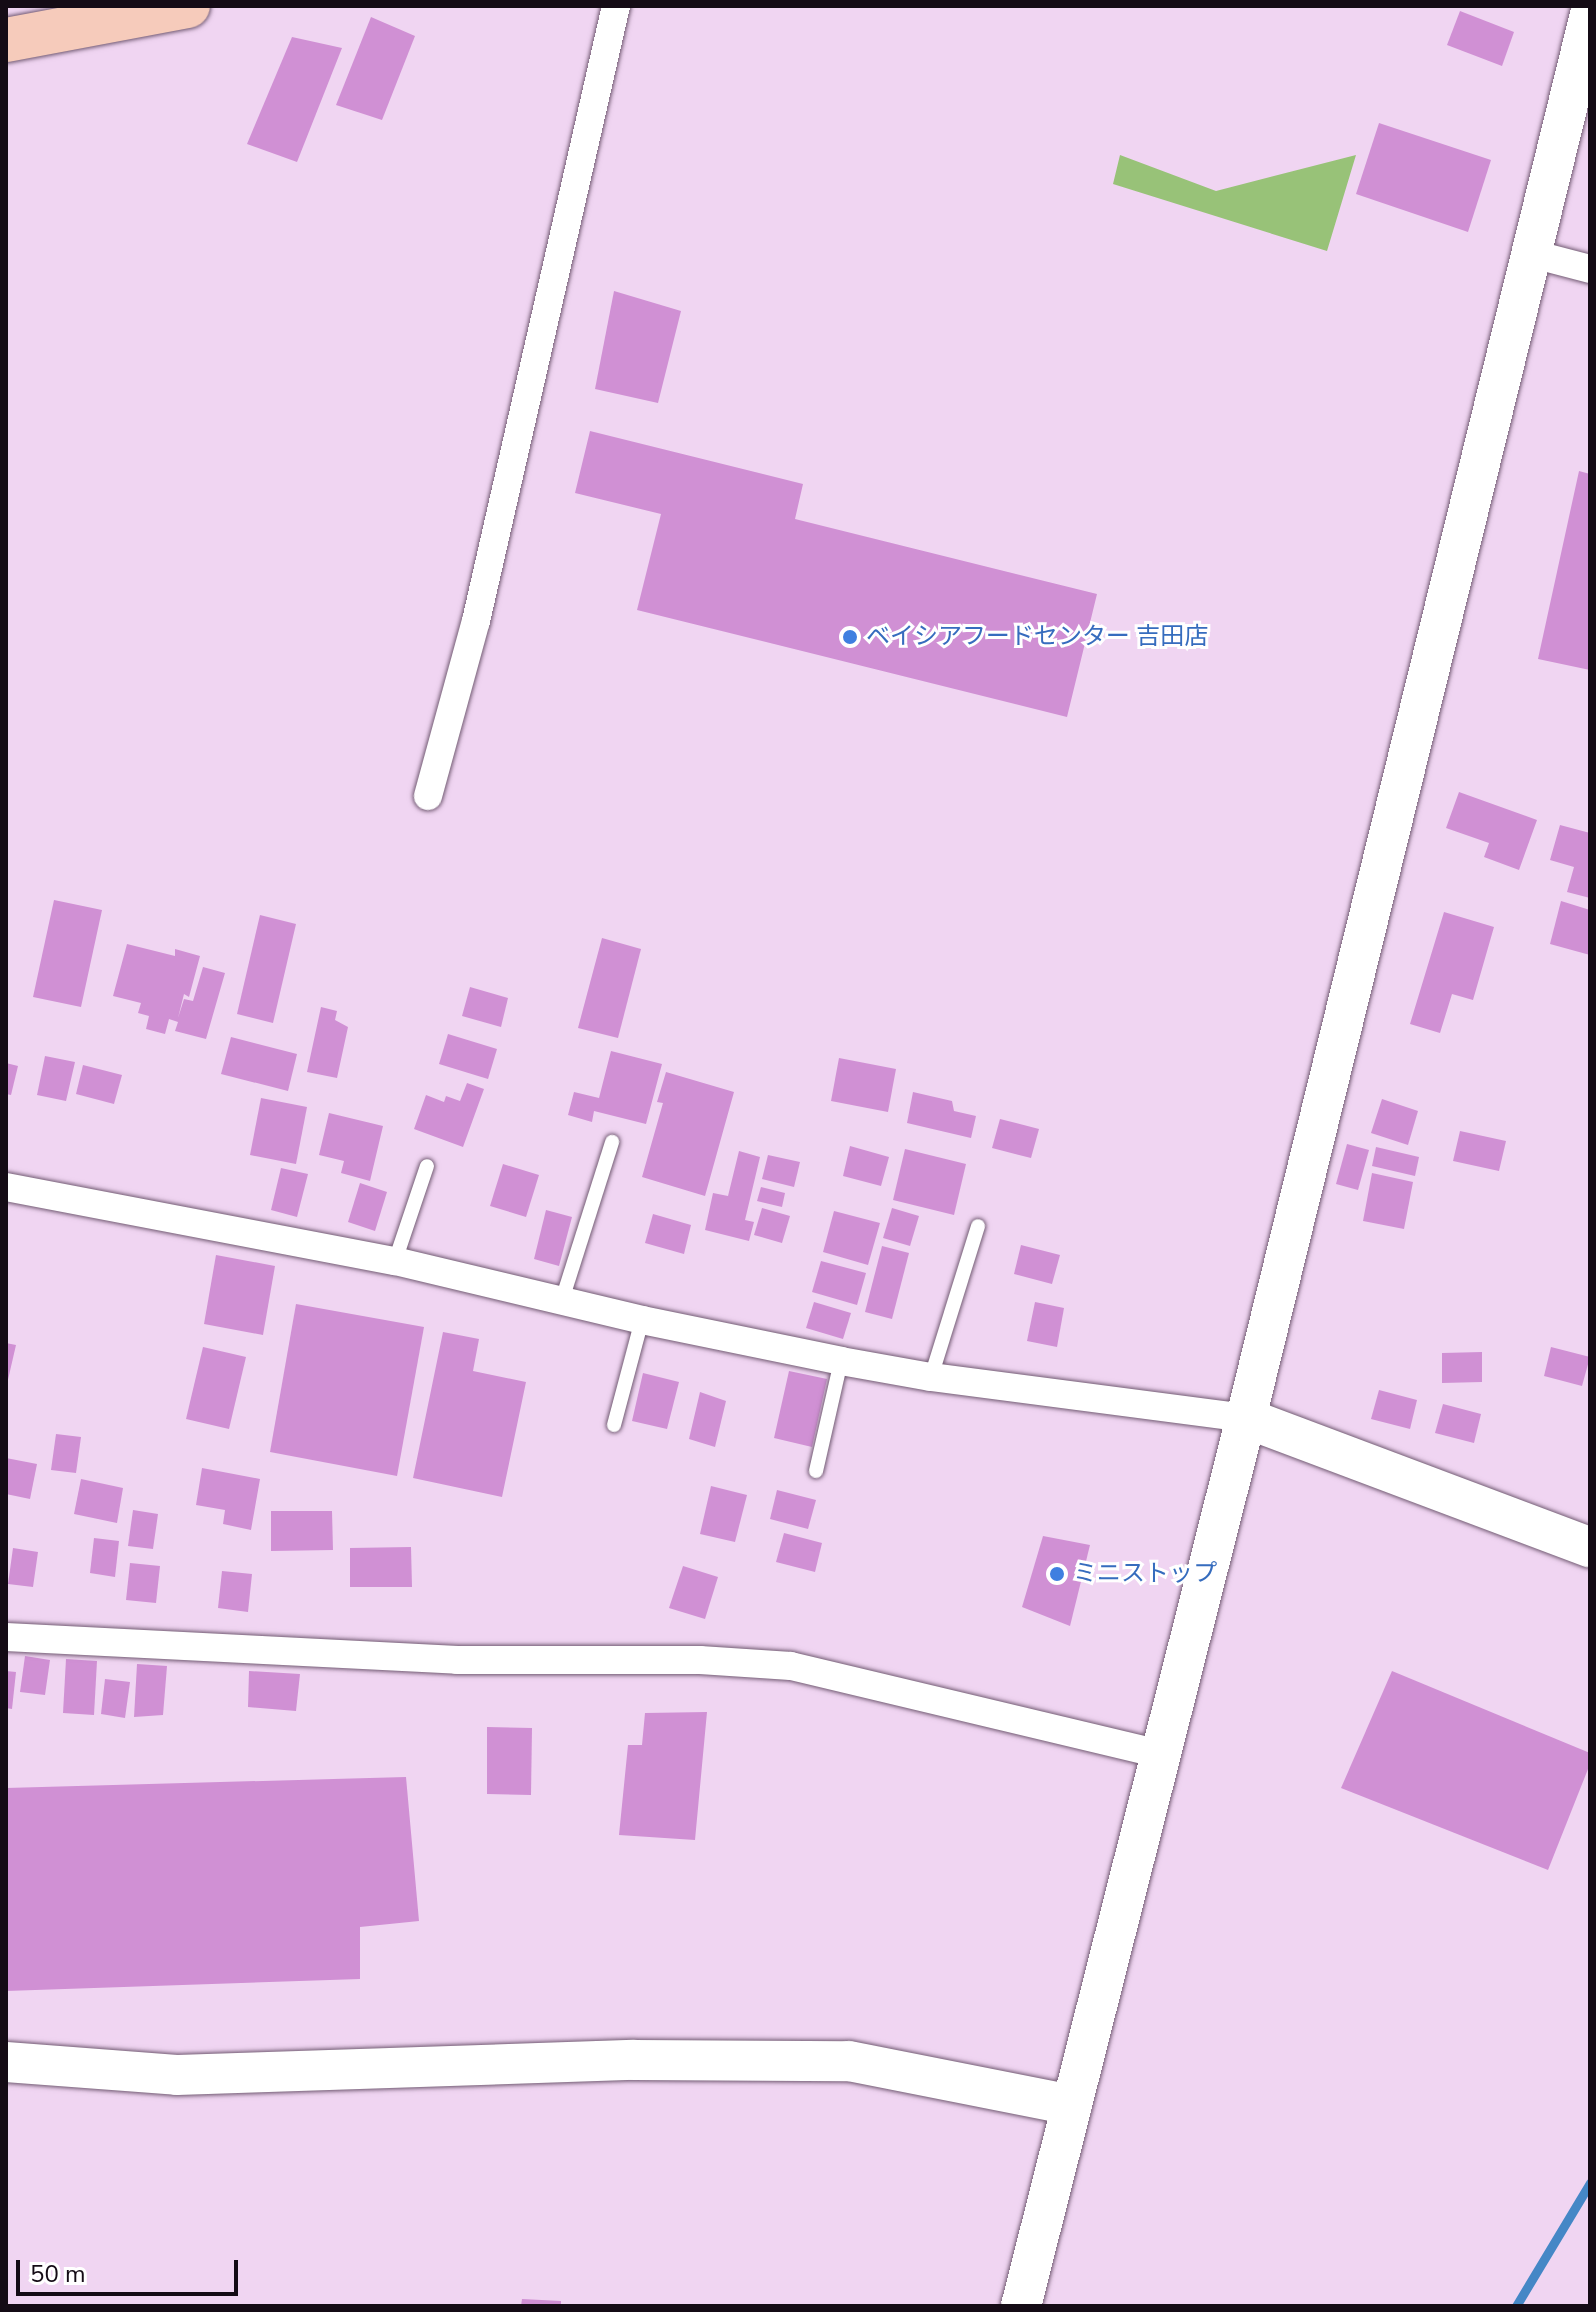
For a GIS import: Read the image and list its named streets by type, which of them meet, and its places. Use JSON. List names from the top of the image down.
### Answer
{
  "places": ["ベイシアフードセンター 吉田店", "ミニストップ"],
  "scale_bar": "50 m"
}
